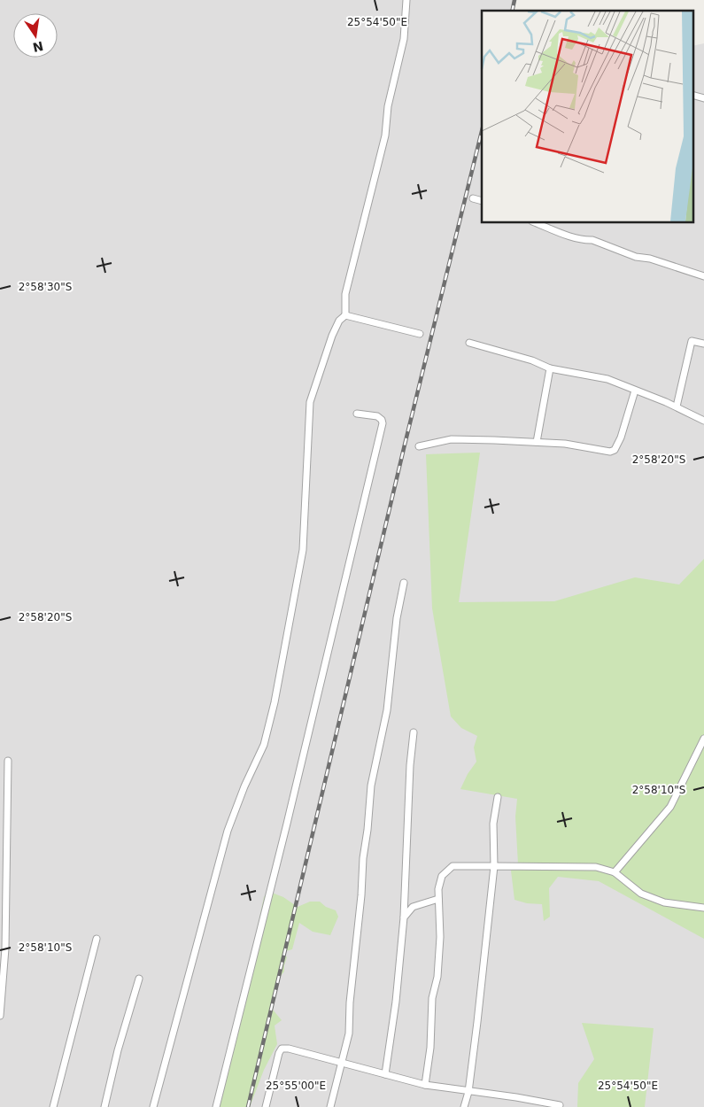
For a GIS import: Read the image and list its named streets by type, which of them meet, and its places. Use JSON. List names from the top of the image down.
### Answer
{
  "north": "bottom",
  "coordinates": [
    "25°54'50\"E",
    "2°58'30\"S",
    "2°58'20\"S",
    "2°58'10\"S",
    "25°55'00\"E"
  ]
}
